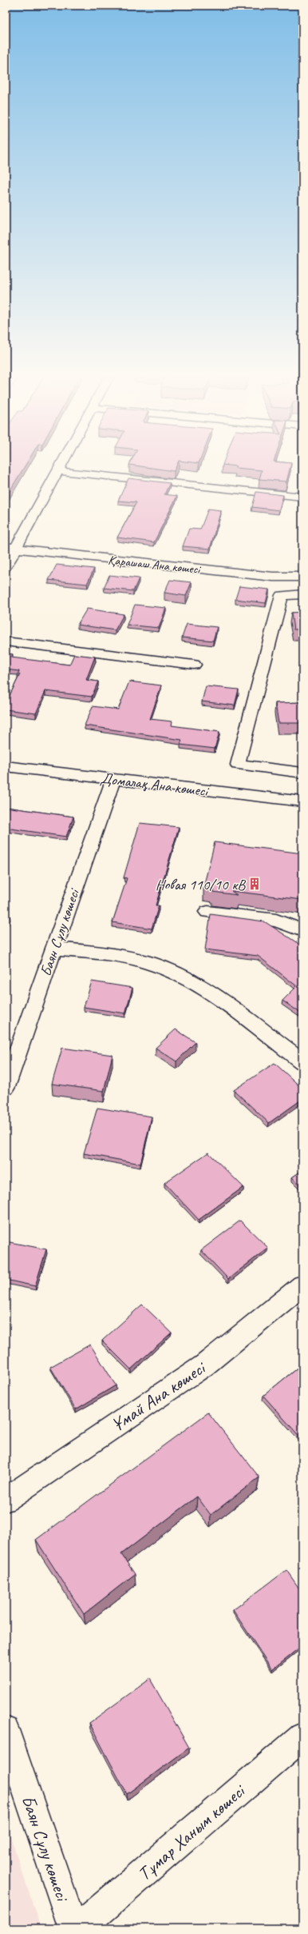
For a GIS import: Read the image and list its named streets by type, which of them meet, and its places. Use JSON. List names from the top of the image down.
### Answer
{
  "streets": {
    "street": [
      "Қарашаш Ана көшесі",
      "Домалақ Ана көшесі",
      "Баян Сұлу көшесі",
      "Ұмай Ана көшесі",
      "Тұмар Ханым көшесі"
    ]
  },
  "crossings": [
    ["Домалақ Ана көшесі", "Баян Сұлу көшесі"]
  ],
  "places": {
    "building": ["Новая 110/10 кВ"]
  }
}
